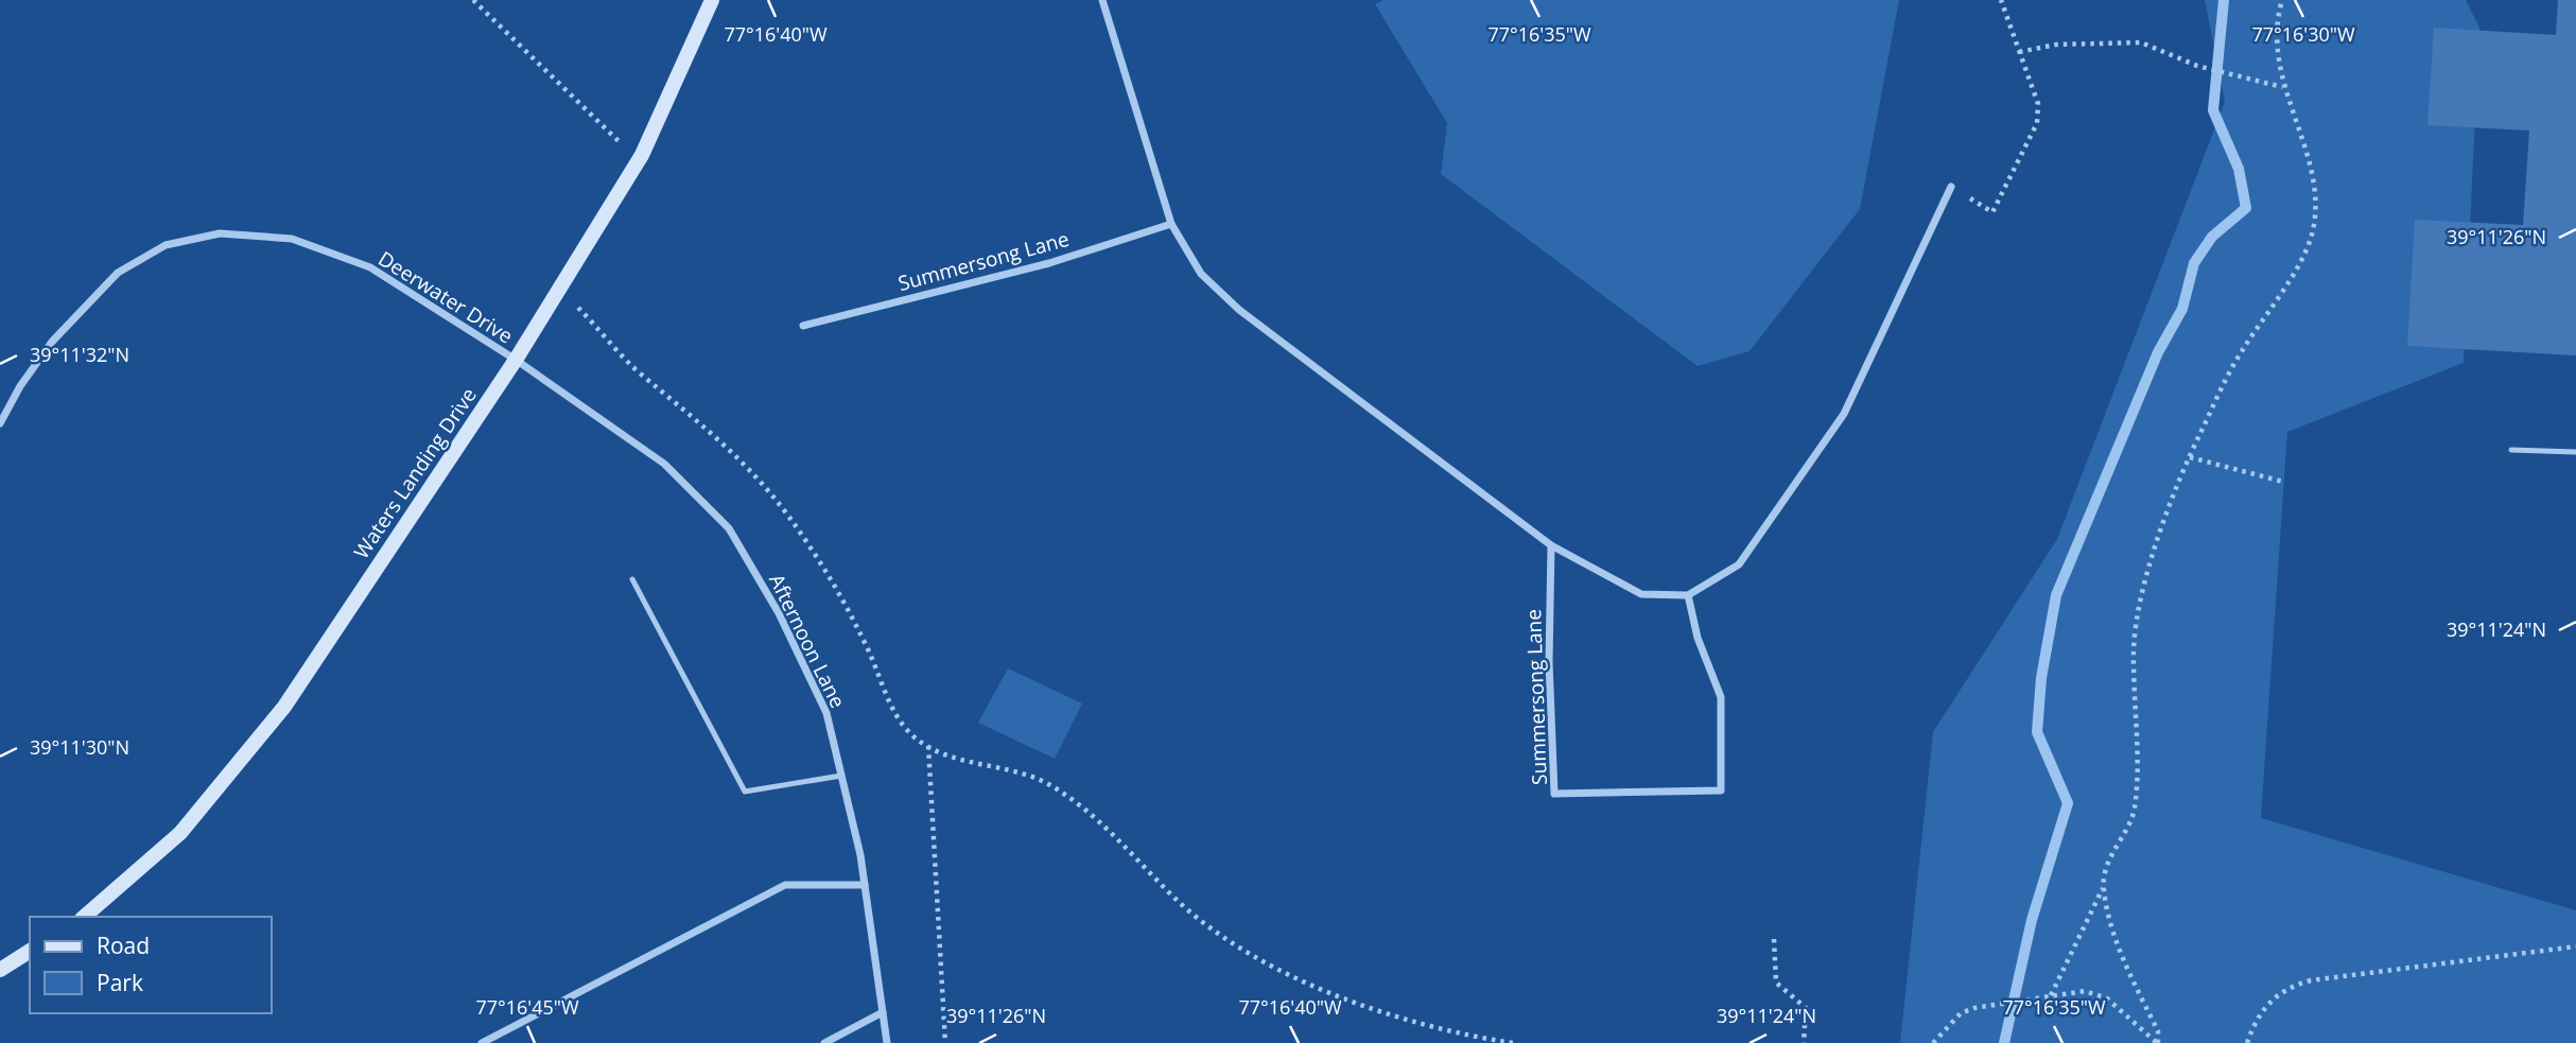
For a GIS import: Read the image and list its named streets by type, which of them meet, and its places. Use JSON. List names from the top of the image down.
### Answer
{
  "streets": {
    "street": [
      "Summersong Lane",
      "Deerwater Drive",
      "Waters Landing Drive",
      "Afternoon Lane"
    ]
  },
  "crossings": [
    ["Deerwater Drive", "Waters Landing Drive"],
    ["Deerwater Drive", "Afternoon Lane"],
    ["Waters Landing Drive", "Afternoon Lane"]
  ],
  "legend": ["Road", "Park"],
  "coordinates": [
    "77°16'40\"W",
    "77°16'35\"W",
    "77°16'30\"W",
    "39°11'26\"N",
    "39°11'32\"N",
    "39°11'24\"N",
    "39°11'30\"N",
    "77°16'45\"W"
  ]
}
